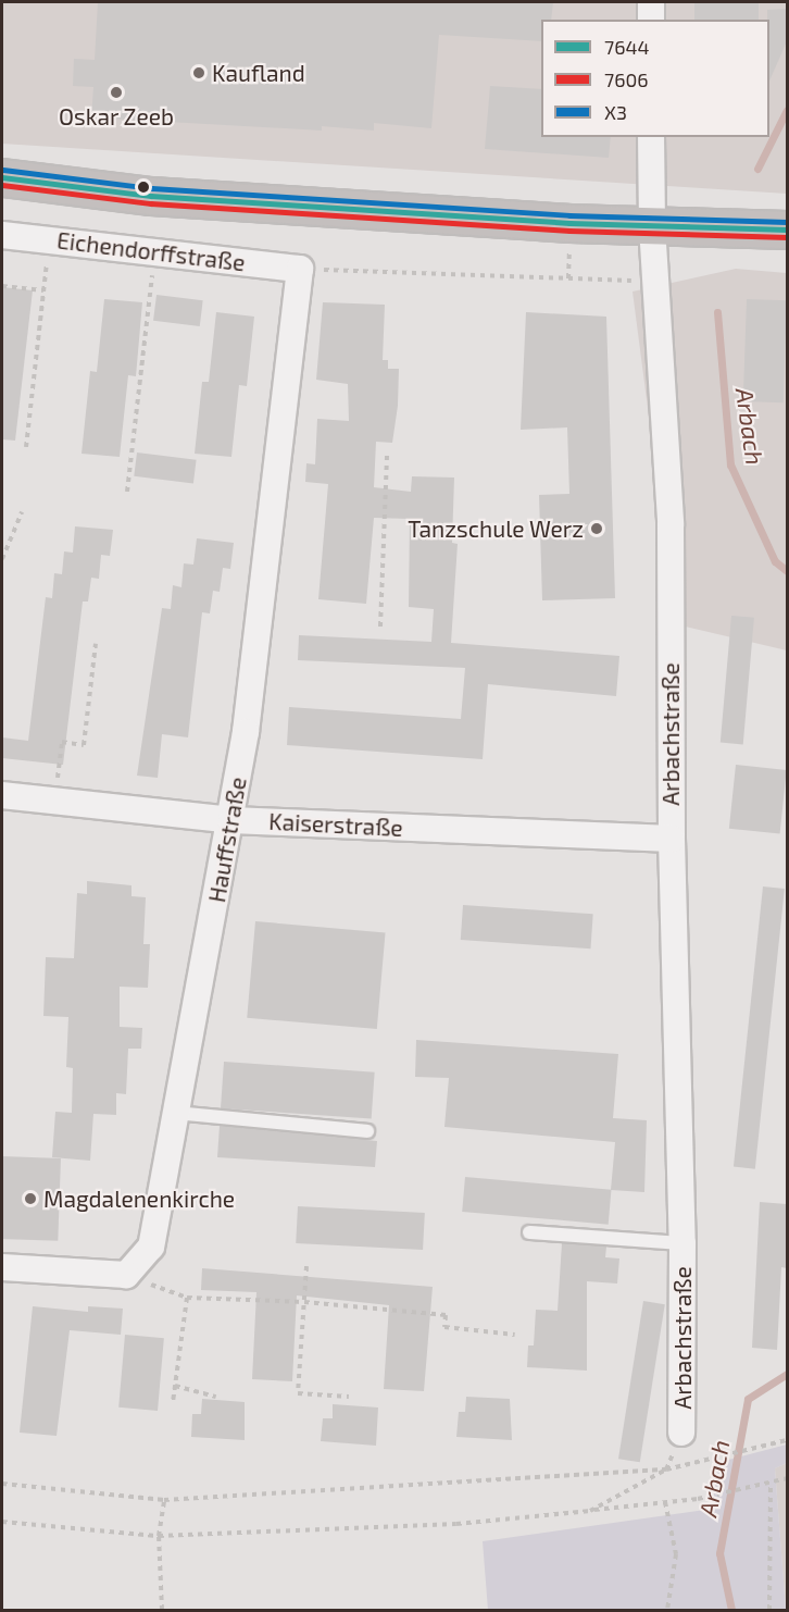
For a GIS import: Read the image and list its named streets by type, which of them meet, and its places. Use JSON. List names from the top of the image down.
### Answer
{
  "streets": {
    "street": [
      "Eichendorffstraße",
      "Arbachstraße",
      "Kaiserstraße",
      "Hauffstraße"
    ]
  },
  "crossings": [
    ["Eichendorffstraße", "Hauffstraße"],
    ["Arbachstraße", "Kaiserstraße"],
    ["Kaiserstraße", "Hauffstraße"]
  ],
  "water": ["Arbach"],
  "places": [
    "Kaufland",
    "Oskar Zeeb",
    "Tanzschule Werz",
    "Magdalenenkirche"
  ],
  "lines": ["transit line X3", "transit line 7644", "transit line 7606"],
  "legend": ["7644", "7606", "X3"]
}
